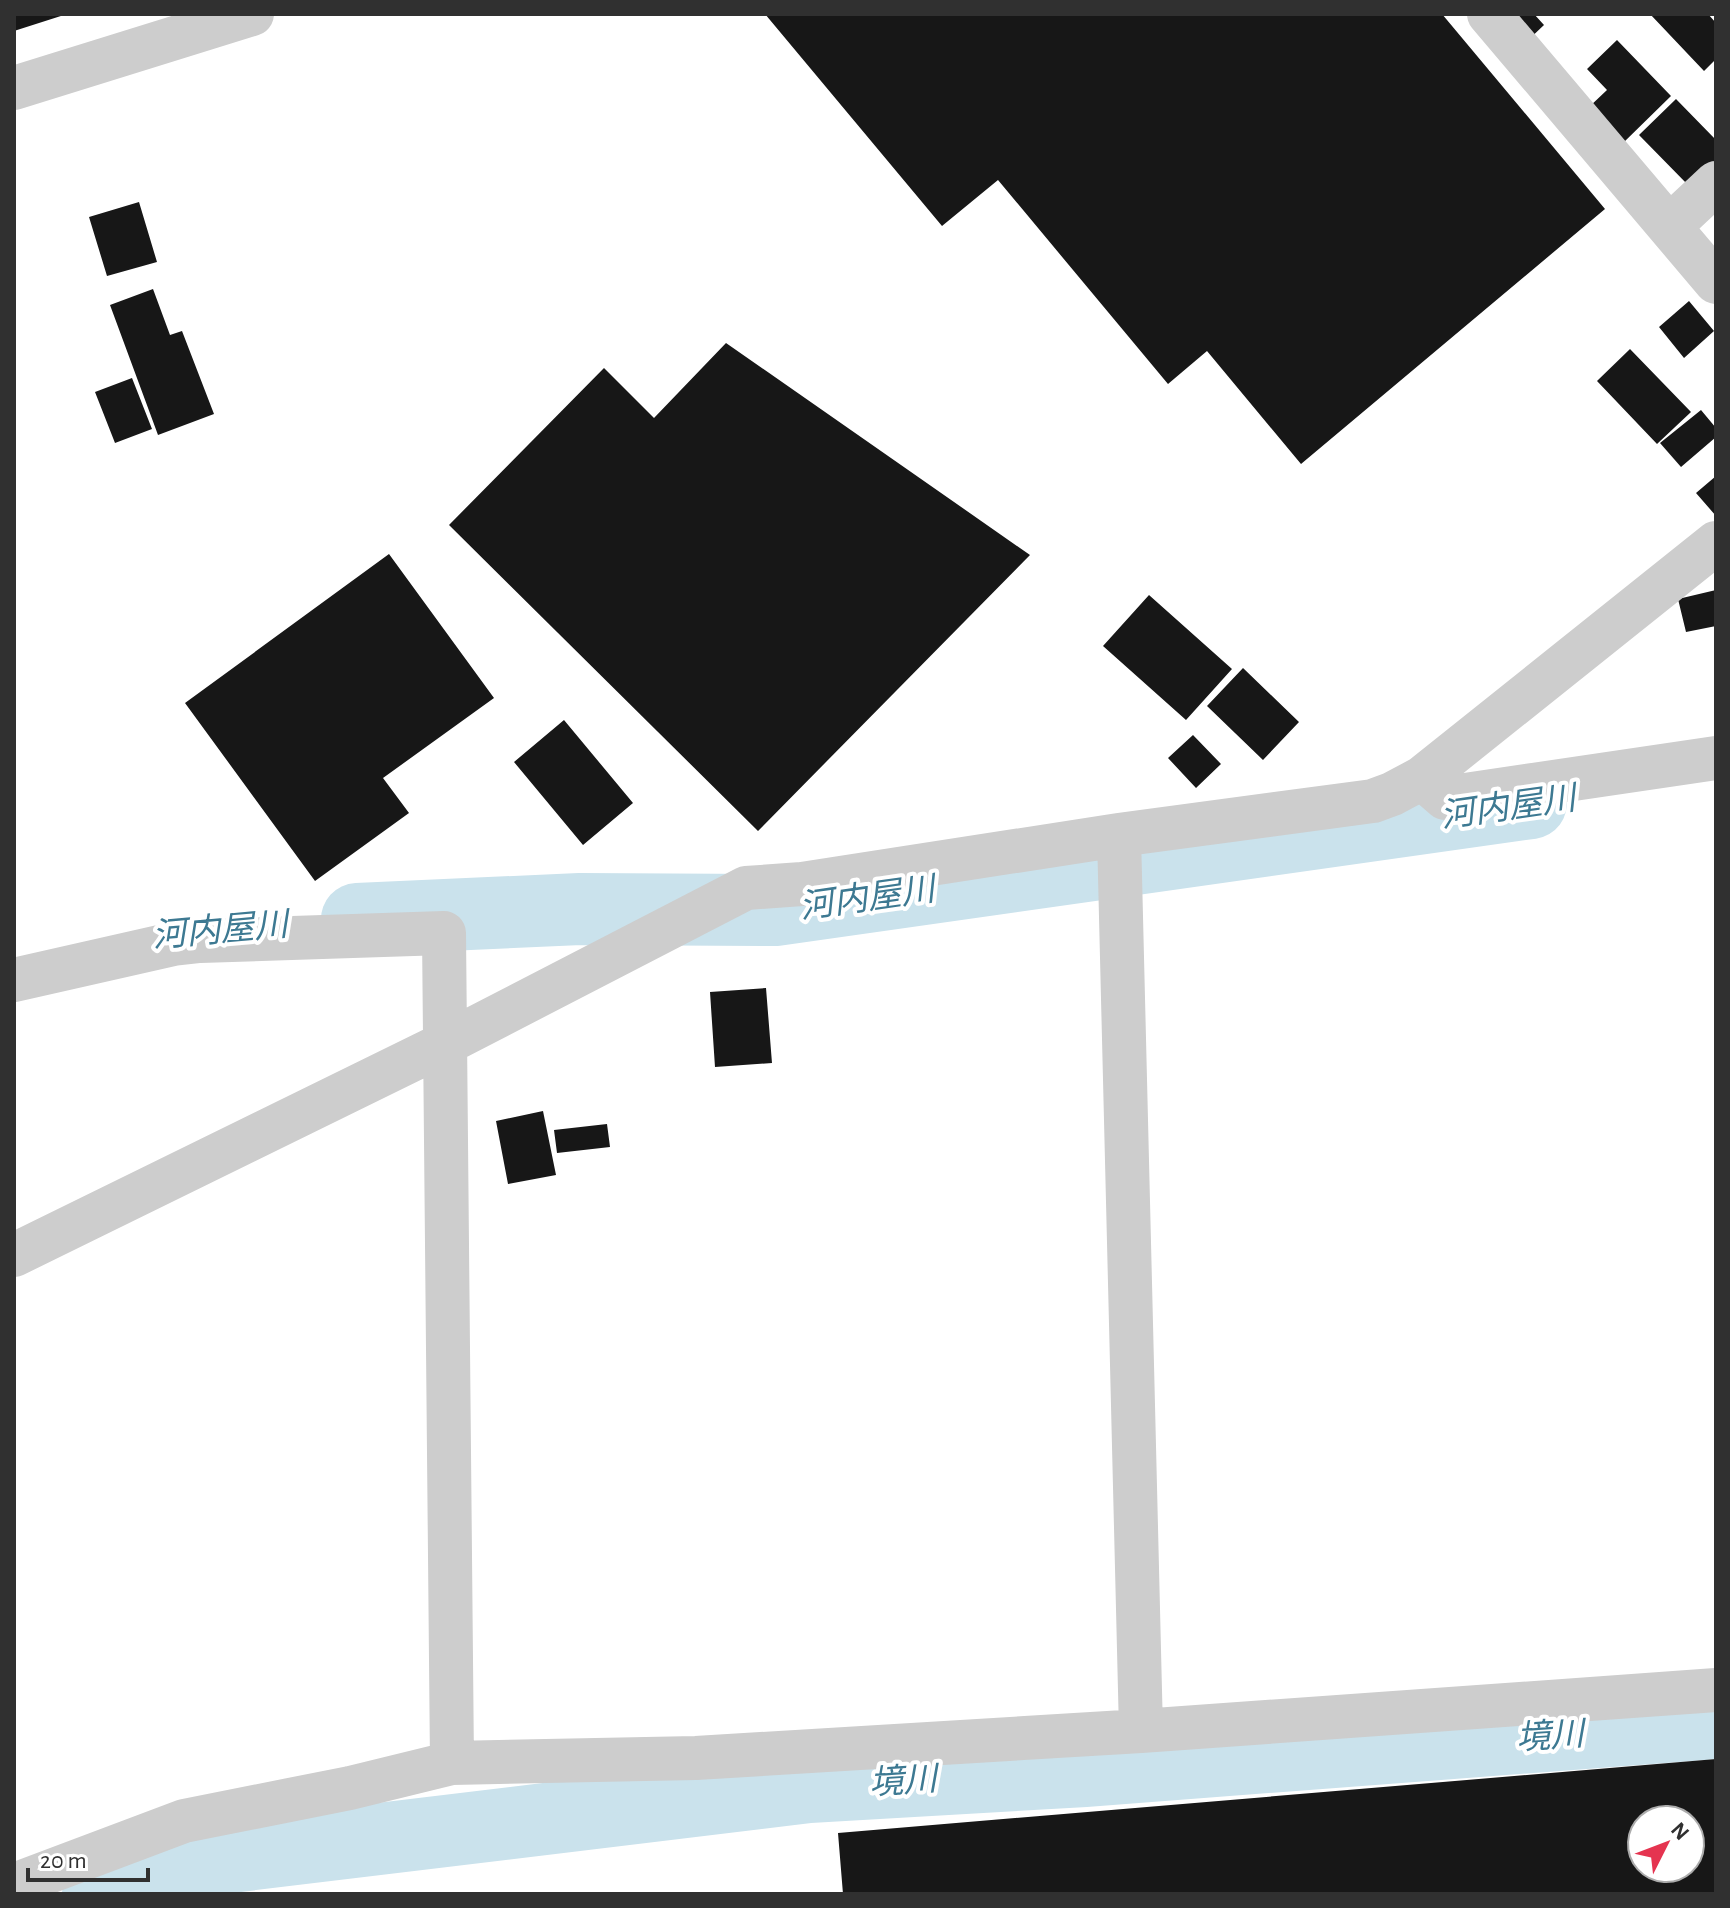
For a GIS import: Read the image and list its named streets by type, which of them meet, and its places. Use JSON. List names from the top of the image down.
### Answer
{
  "water": ["河内屋川", "境川"],
  "scale_bar": "20 m",
  "north": "top right"
}
